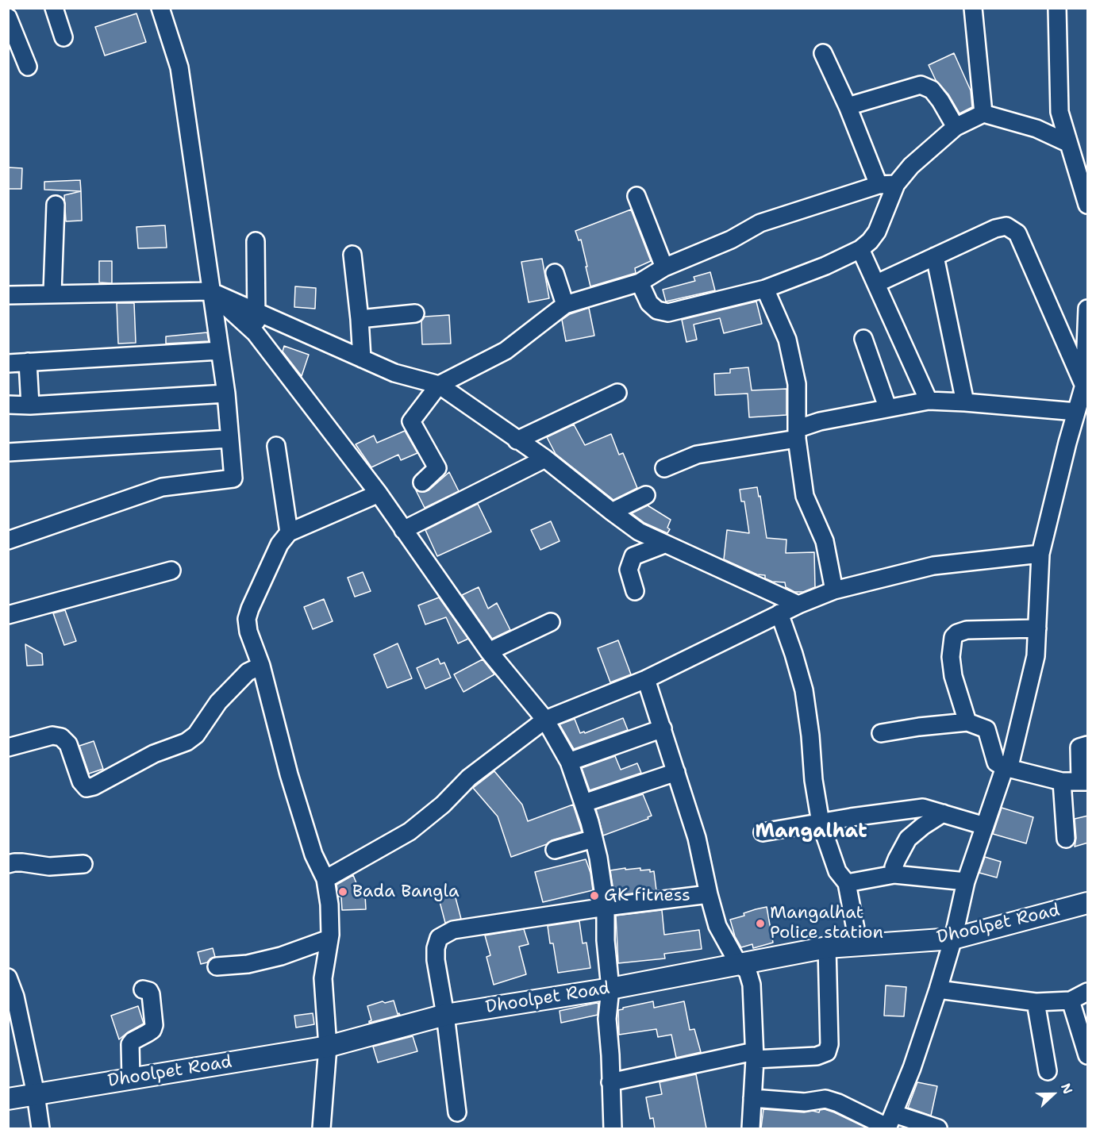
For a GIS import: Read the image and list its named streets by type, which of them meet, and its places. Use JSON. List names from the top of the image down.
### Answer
{
  "streets": {
    "main road": ["Dhoolpet Road"]
  },
  "districts": ["Mangalhat"],
  "places": ["Bada Bangla", "GK fitness", "Mangalhat Police station"],
  "north": "right"
}
